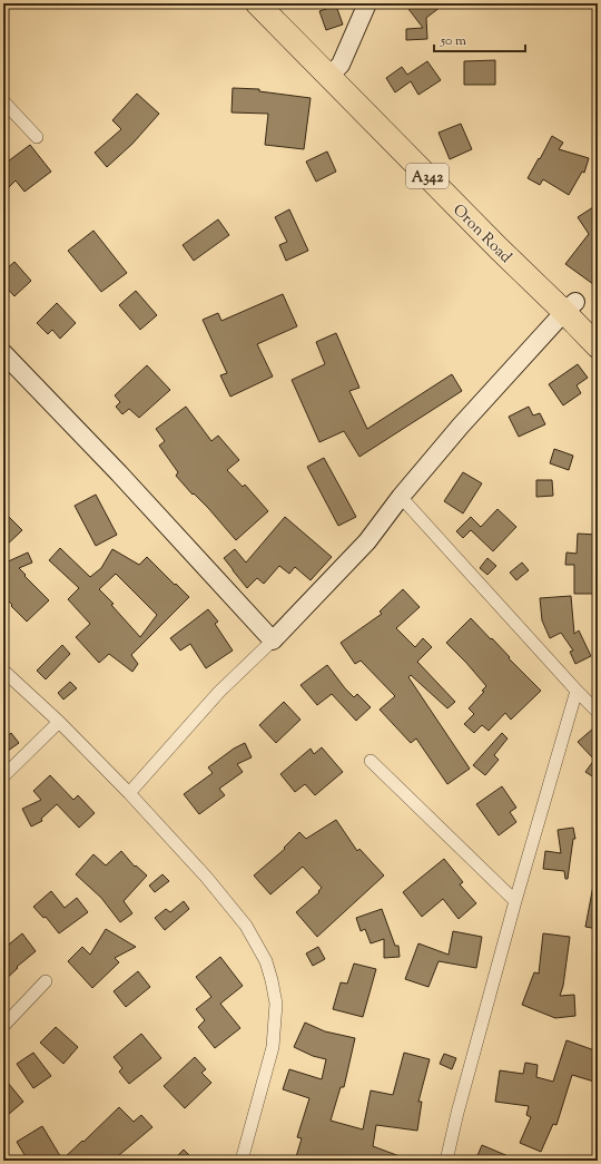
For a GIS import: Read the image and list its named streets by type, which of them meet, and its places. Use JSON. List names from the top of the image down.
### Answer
{
  "streets": {
    "highway": ["A342", "Oron Road"]
  },
  "scale_bar": "50 m"
}
